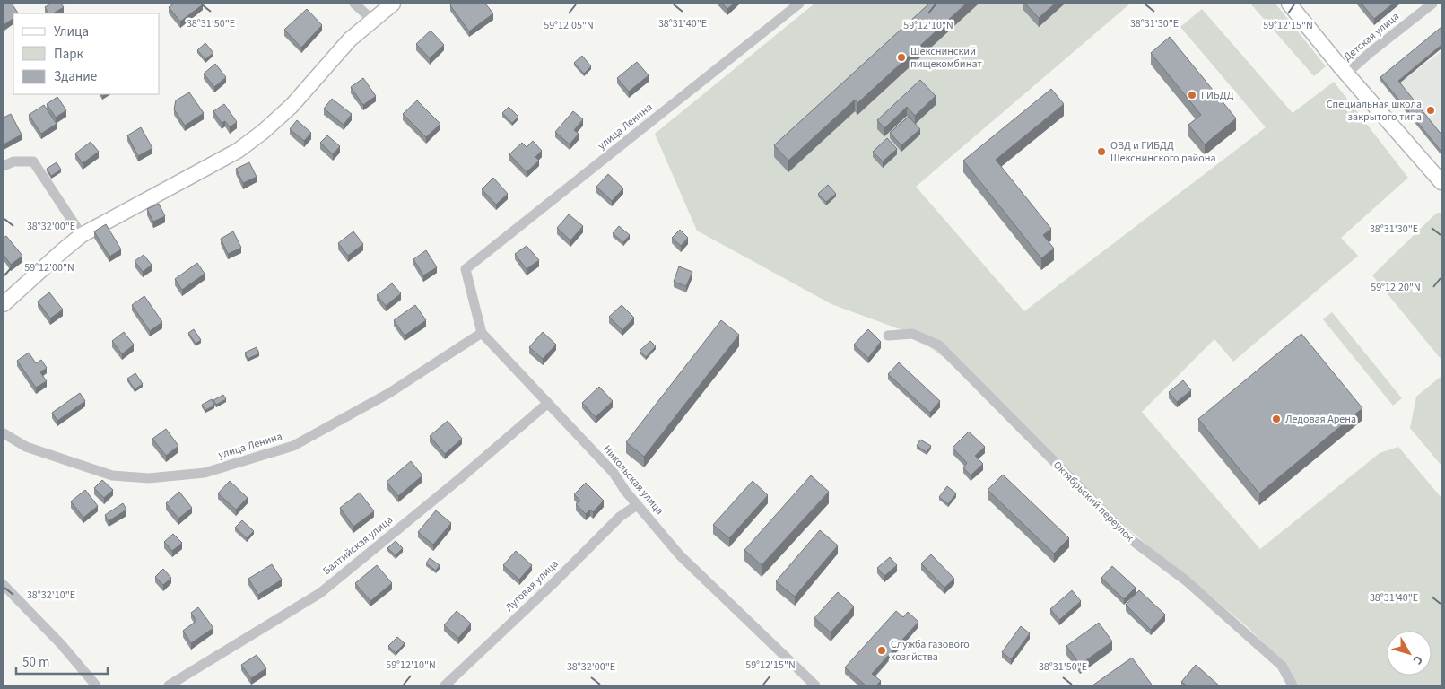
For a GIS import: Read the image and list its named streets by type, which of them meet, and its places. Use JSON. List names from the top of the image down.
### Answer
{
  "streets": {
    "street": [
      "Детская улица",
      "улица Ленина",
      "Никольская улица",
      "Октябрьский переулок",
      "Балтийская улица",
      "Луговая улица"
    ]
  },
  "crossings": [
    ["улица Ленина", "Никольская улица"],
    ["Никольская улица", "Балтийская улица"],
    ["Никольская улица", "Луговая улица"]
  ],
  "places": [
    "Шекснинский пищекомбинат",
    "ГИБДД",
    "Специальная школа закрытого типа",
    "ОВД и ГИБДД Шекснинского района",
    "Ледовая Арена",
    "Служба газового хозяйства"
  ],
  "legend": ["Улица", "Парк", "Здание"],
  "scale_bar": "50 m",
  "north": "bottom right",
  "coordinates": [
    "38°31'50\"E",
    "38°31'40\"E",
    "38°31'30\"E",
    "59°12'05\"N",
    "59°12'10\"N",
    "59°12'15\"N",
    "38°32'00\"E",
    "59°12'00\"N",
    "59°12'20\"N",
    "38°32'10\"E"
  ]
}
